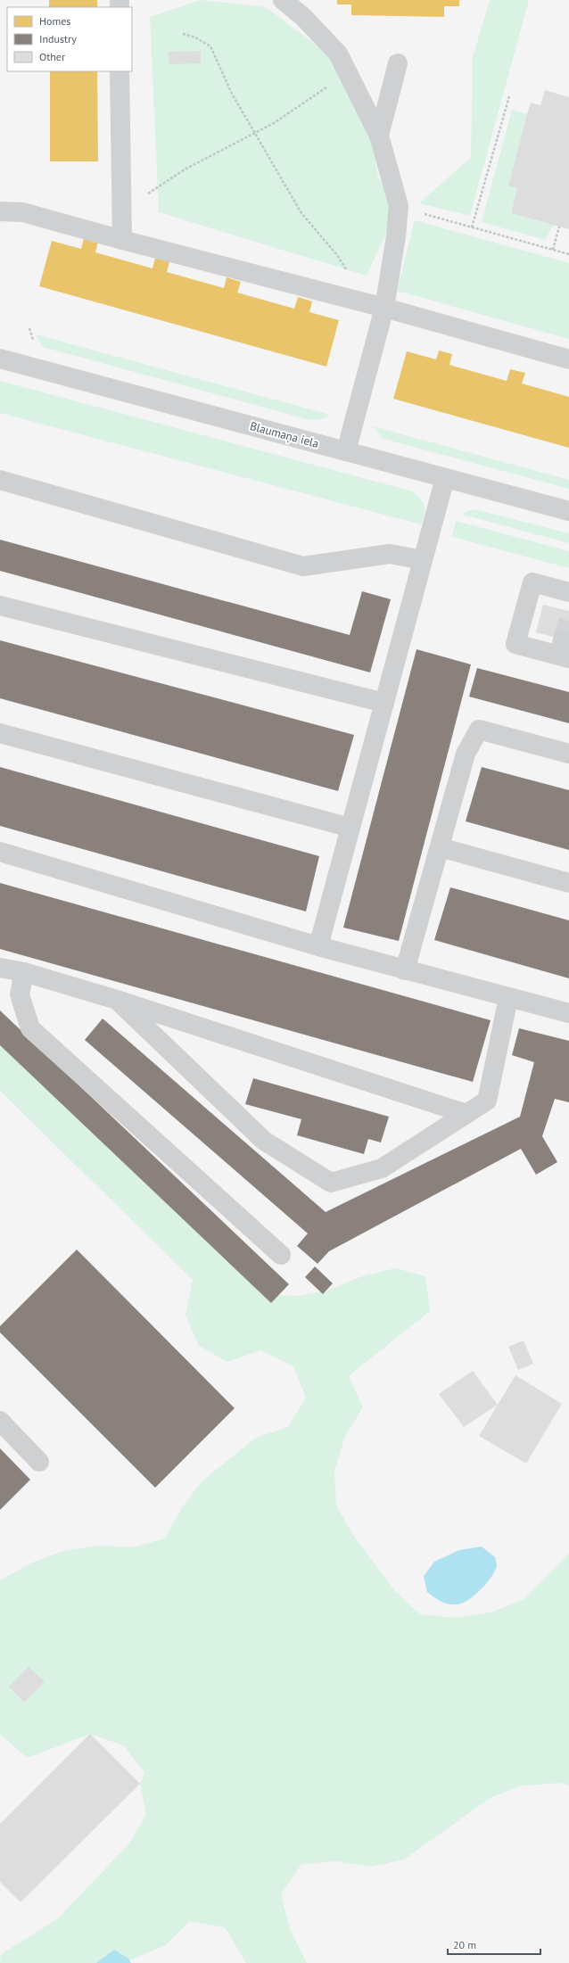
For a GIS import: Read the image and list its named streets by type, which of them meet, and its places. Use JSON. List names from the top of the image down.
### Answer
{
  "streets": {
    "street": ["Blaumaņa iela"]
  },
  "legend": ["Homes", "Industry", "Other"],
  "scale_bar": "20 m"
}
